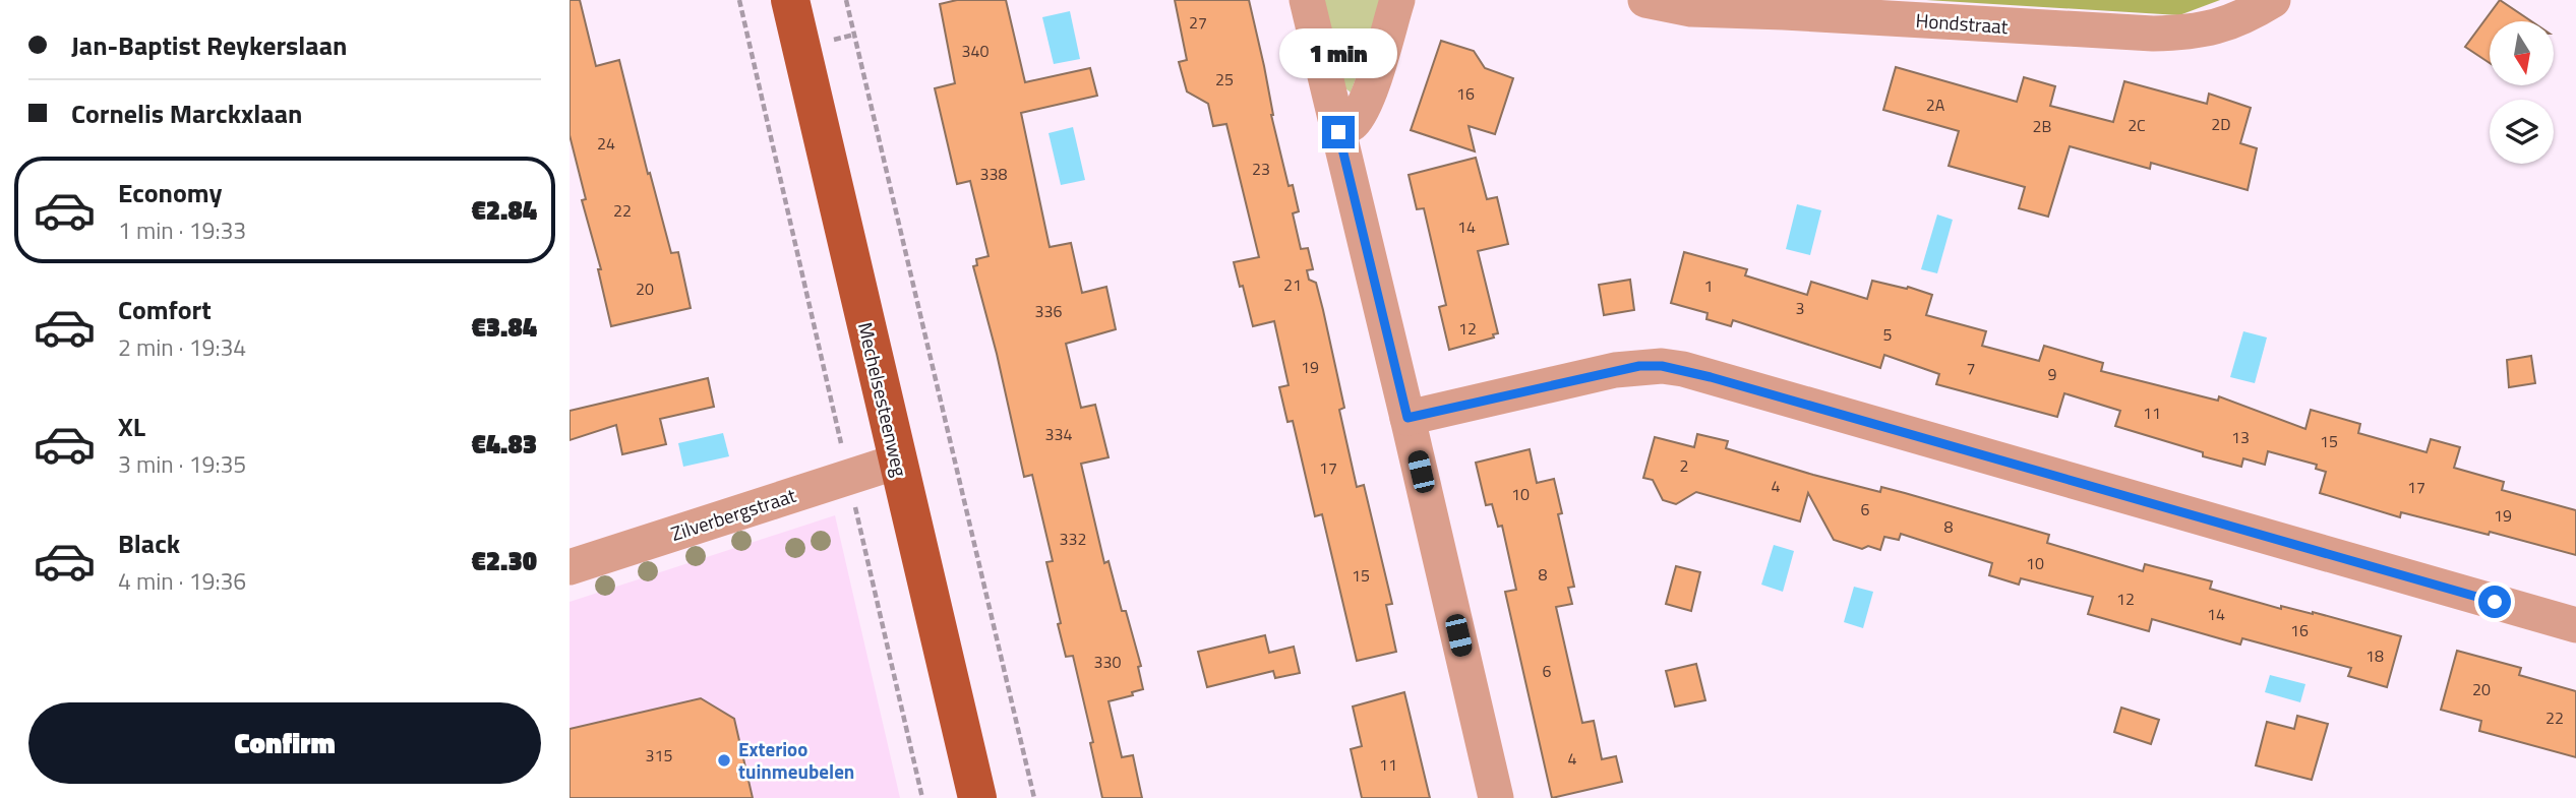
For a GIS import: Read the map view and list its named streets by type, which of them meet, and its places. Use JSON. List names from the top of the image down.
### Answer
{
  "streets": {
    "main road": ["Mechelsesteenweg"],
    "street": ["Hondstraat", "Zilverbergstraat"]
  },
  "crossings": [
    ["Mechelsesteenweg", "Zilverbergstraat"]
  ],
  "places": ["Exterioo tuinmeubelen"],
  "house_numbers": [
    "27",
    "340",
    "25",
    "16",
    "2A",
    "2D",
    "2C",
    "2B",
    "24",
    "23",
    "338",
    "22",
    "14",
    "21",
    "1",
    "20",
    "3",
    "336",
    "12",
    "5",
    "19",
    "7",
    "9",
    "11",
    "334",
    "13",
    "15",
    "2",
    "17",
    "4",
    "17",
    "10",
    "6",
    "19",
    "8",
    "332",
    "10",
    "8",
    "15",
    "12",
    "14",
    "16",
    "18",
    "330",
    "6",
    "20",
    "22",
    "315",
    "4",
    "11"
  ],
  "north": "bottom",
  "page": {
    "banner": ["Jan-Baptist Reykerslaan", "Cornelis Marckxlaan"],
    "bubble": "1 min",
    "list": [
      {
        "name": "Economy",
        "note": "1 min · 19:33",
        "value": "€2.84"
      },
      {
        "name": "Comfort",
        "note": "2 min · 19:34",
        "value": "€3.84"
      },
      {
        "name": "XL",
        "note": "3 min · 19:35",
        "value": "€4.83"
      },
      {
        "name": "Black",
        "note": "4 min · 19:36",
        "value": "€2.30"
      }
    ],
    "buttons": "Confirm"
  }
}
